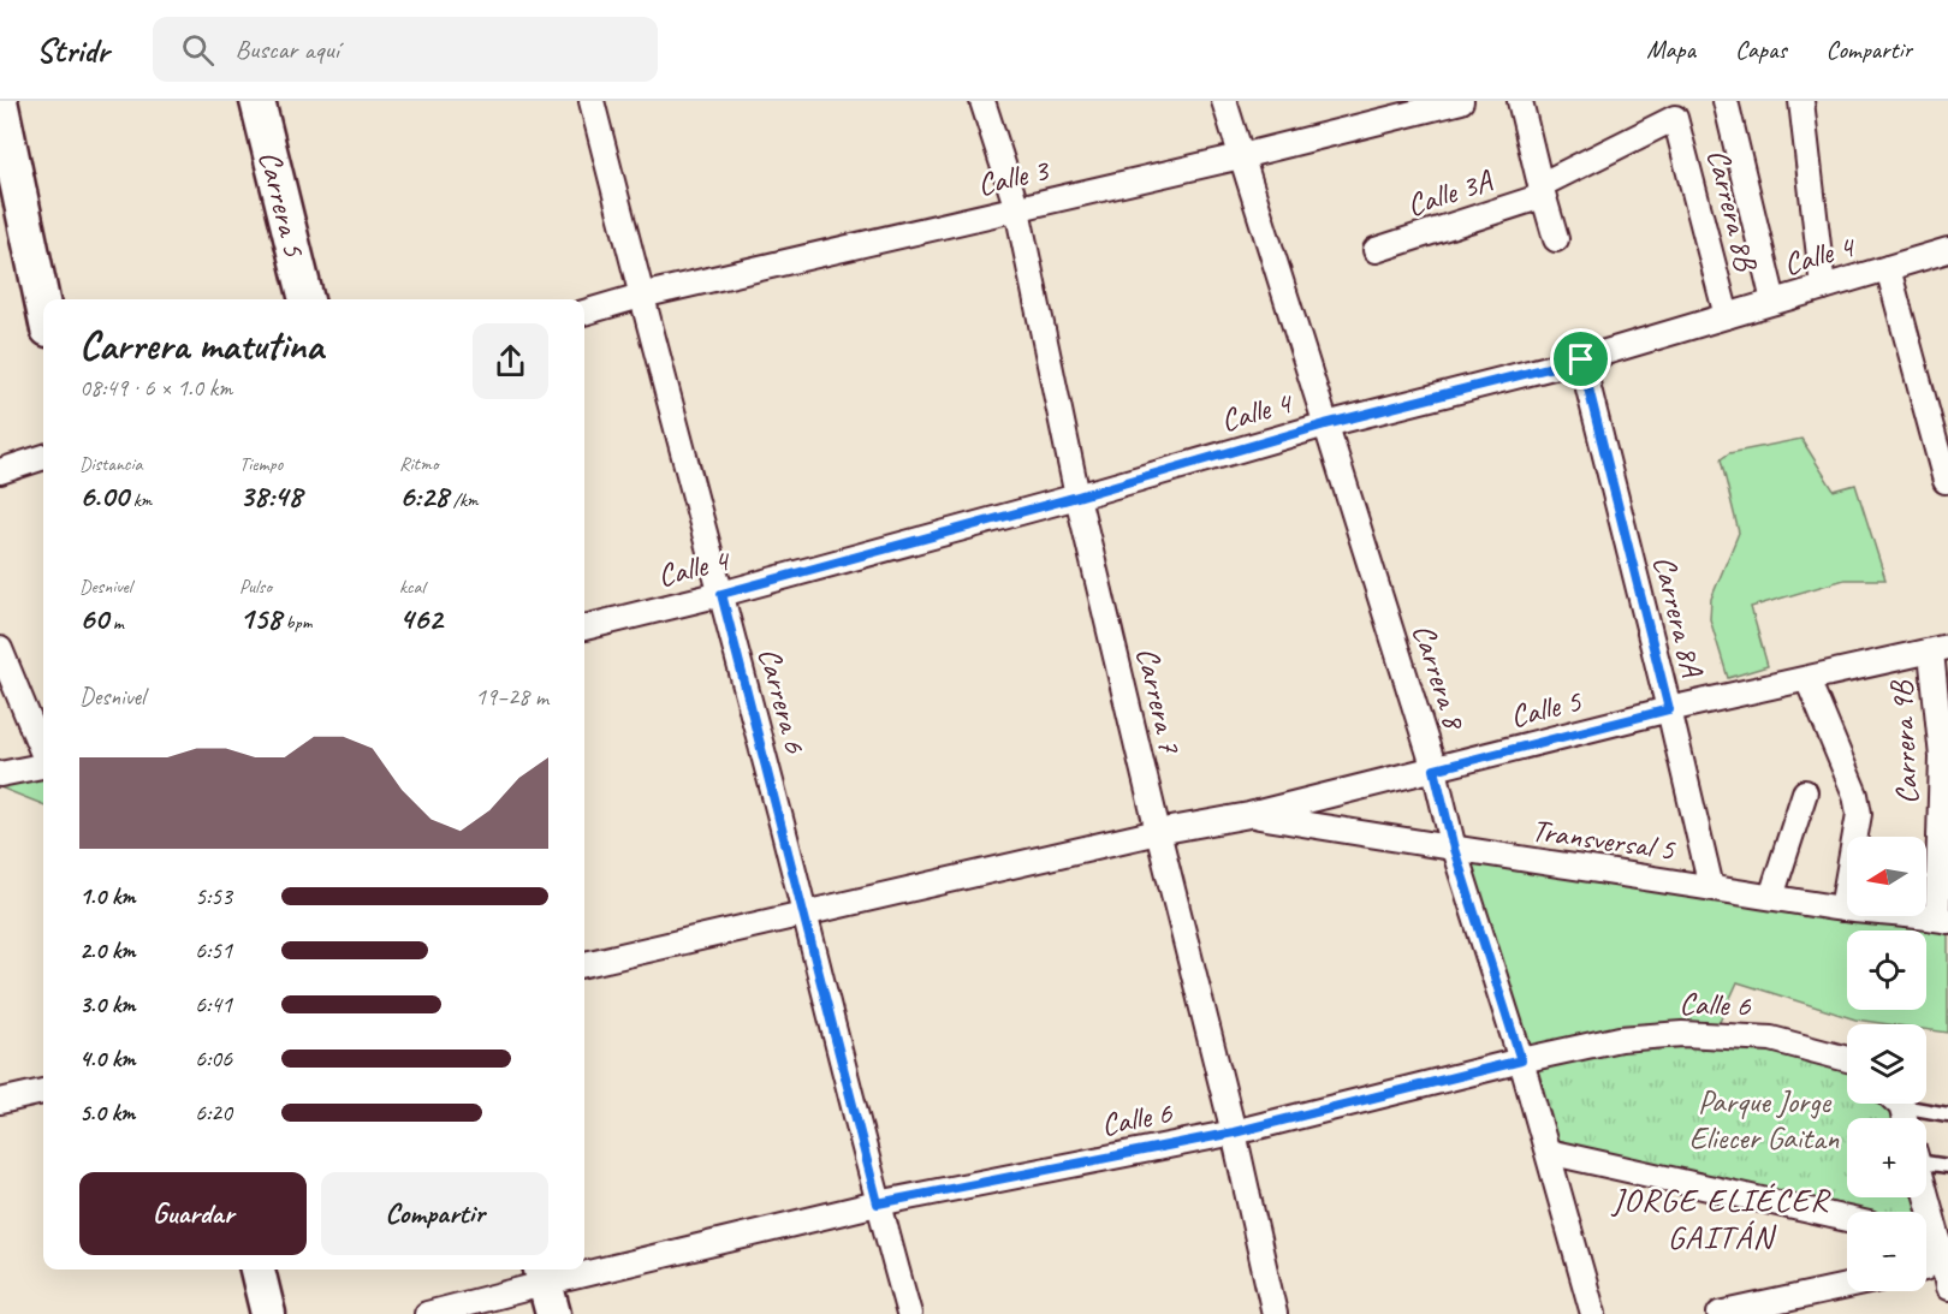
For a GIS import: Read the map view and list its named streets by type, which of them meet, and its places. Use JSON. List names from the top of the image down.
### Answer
{
  "streets": {
    "main road": ["Carrera 5"],
    "street": [
      "Calle 3",
      "Calle 3A",
      "Carrera 8B",
      "Calle 4",
      "Carrera 8A",
      "Carrera 8",
      "Carrera 6",
      "Carrera 7",
      "Calle 5",
      "Carrera 9B",
      "Transversal 5",
      "Calle 6"
    ]
  },
  "crossings": [
    ["Calle 3", "Carrera 8"],
    ["Calle 3", "Carrera 6"],
    ["Calle 3", "Carrera 7"],
    ["Calle 3A", "Carrera 8B"],
    ["Carrera 8B", "Calle 4"],
    ["Calle 4", "Carrera 8A"],
    ["Calle 4", "Carrera 8"],
    ["Calle 4", "Carrera 6"],
    ["Calle 4", "Carrera 7"],
    ["Carrera 8A", "Calle 5"],
    ["Carrera 8A", "Transversal 5"],
    ["Carrera 8", "Calle 5"],
    ["Carrera 8", "Transversal 5"],
    ["Carrera 8", "Calle 6"],
    ["Carrera 6", "Calle 5"],
    ["Carrera 6", "Calle 6"],
    ["Carrera 7", "Calle 5"],
    ["Carrera 7", "Calle 6"],
    ["Calle 5", "Carrera 9B"],
    ["Calle 5", "Transversal 5"],
    ["Carrera 9B", "Transversal 5"]
  ],
  "districts": ["JORGE ELIÉCER GAITÁN"],
  "parks": ["Parque Jorge Eliecer Gaitan"],
  "north": "left",
  "page": {
    "header": "Stridr",
    "search": "Buscar aquí",
    "nav": ["Mapa", "Capas", "Compartir"],
    "heading": ["Carrera matutina", "08:49 · 6 × 1.0 km"],
    "stats": [
      ["Distancia", "6.00 km"],
      ["Tiempo", "38:48"],
      ["Ritmo", "6:28 /km"],
      ["Desnivel", "60 m"],
      ["Pulso", "158 bpm"],
      ["kcal", "462"]
    ],
    "chart": ["Desnivel", "19–28 m"],
    "map_buttons": ["+", "−"],
    "list": [
      {
        "name": "1.0 km",
        "note": "5:53"
      },
      {
        "name": "2.0 km",
        "note": "6:51"
      },
      {
        "name": "3.0 km",
        "note": "6:41"
      },
      {
        "name": "4.0 km",
        "note": "6:06"
      },
      {
        "name": "5.0 km",
        "note": "6:20"
      }
    ],
    "buttons": ["Guardar", "Compartir"]
  }
}
